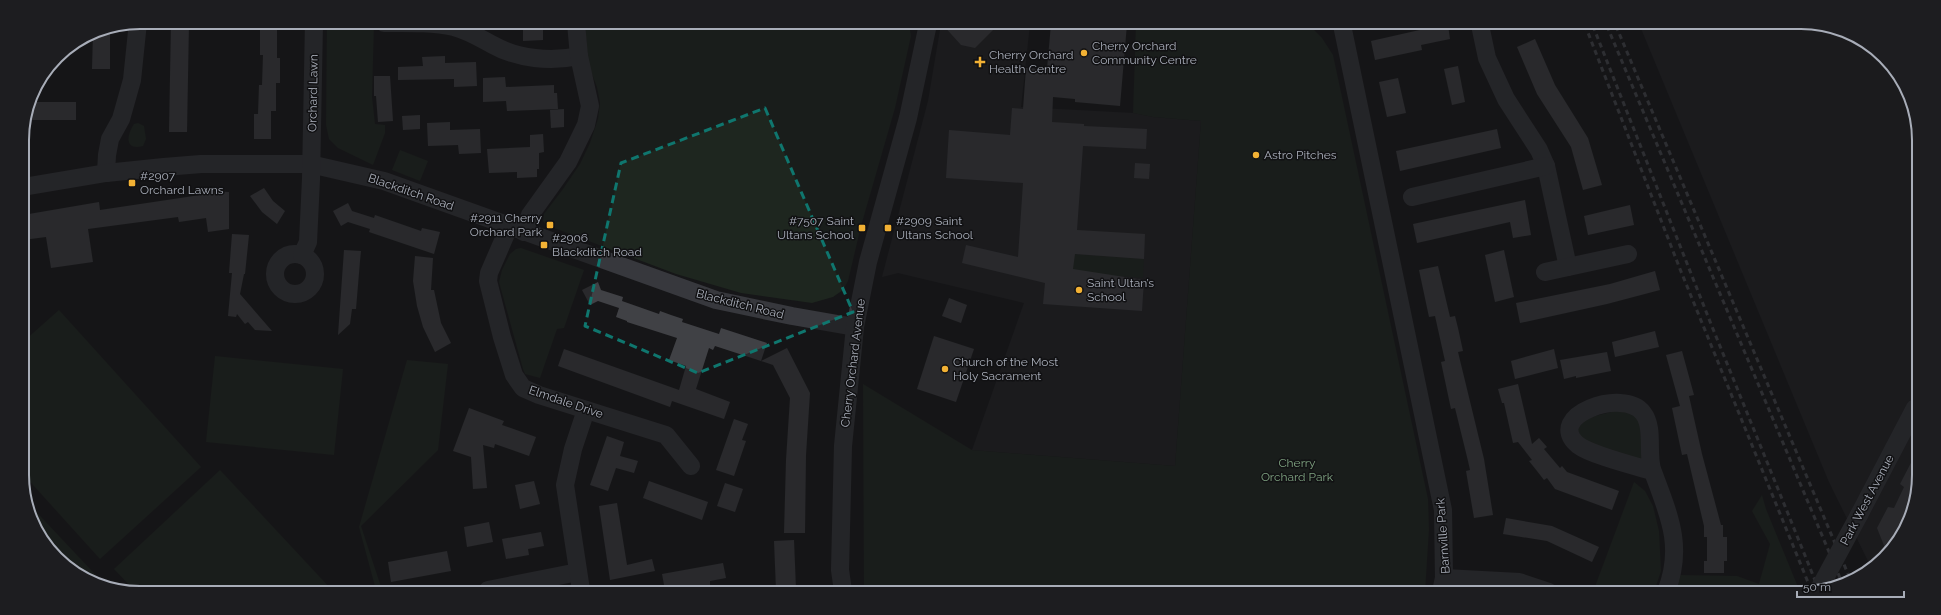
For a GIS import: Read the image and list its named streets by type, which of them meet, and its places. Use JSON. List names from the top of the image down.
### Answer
{
  "streets": {
    "street": [
      "Orchard Lawn",
      "Blackditch Road",
      "Cherry Orchard Avenue",
      "Elmdale Drive",
      "Park West Avenue",
      "Barnville Park"
    ]
  },
  "crossings": [
    ["Orchard Lawn", "Blackditch Road"],
    ["Blackditch Road", "Cherry Orchard Avenue"],
    ["Blackditch Road", "Elmdale Drive"]
  ],
  "parks": ["Cherry Orchard Park"],
  "places": {
    "other": [
      "Cherry Orchard Community Centre",
      "Astro Pitches",
      "Saint Ultan’s School",
      "Church of the Most Holy Sacrament"
    ],
    "health": ["Cherry Orchard Health Centre"],
    "transit": [
      "#2907 Orchard Lawns",
      "#2911 Cherry Orchard Park",
      "#7507 Saint Ultans School",
      "#2909 Saint Ultans School",
      "#2906 Blackditch Road"
    ]
  },
  "scale_bar": "50 m"
}
